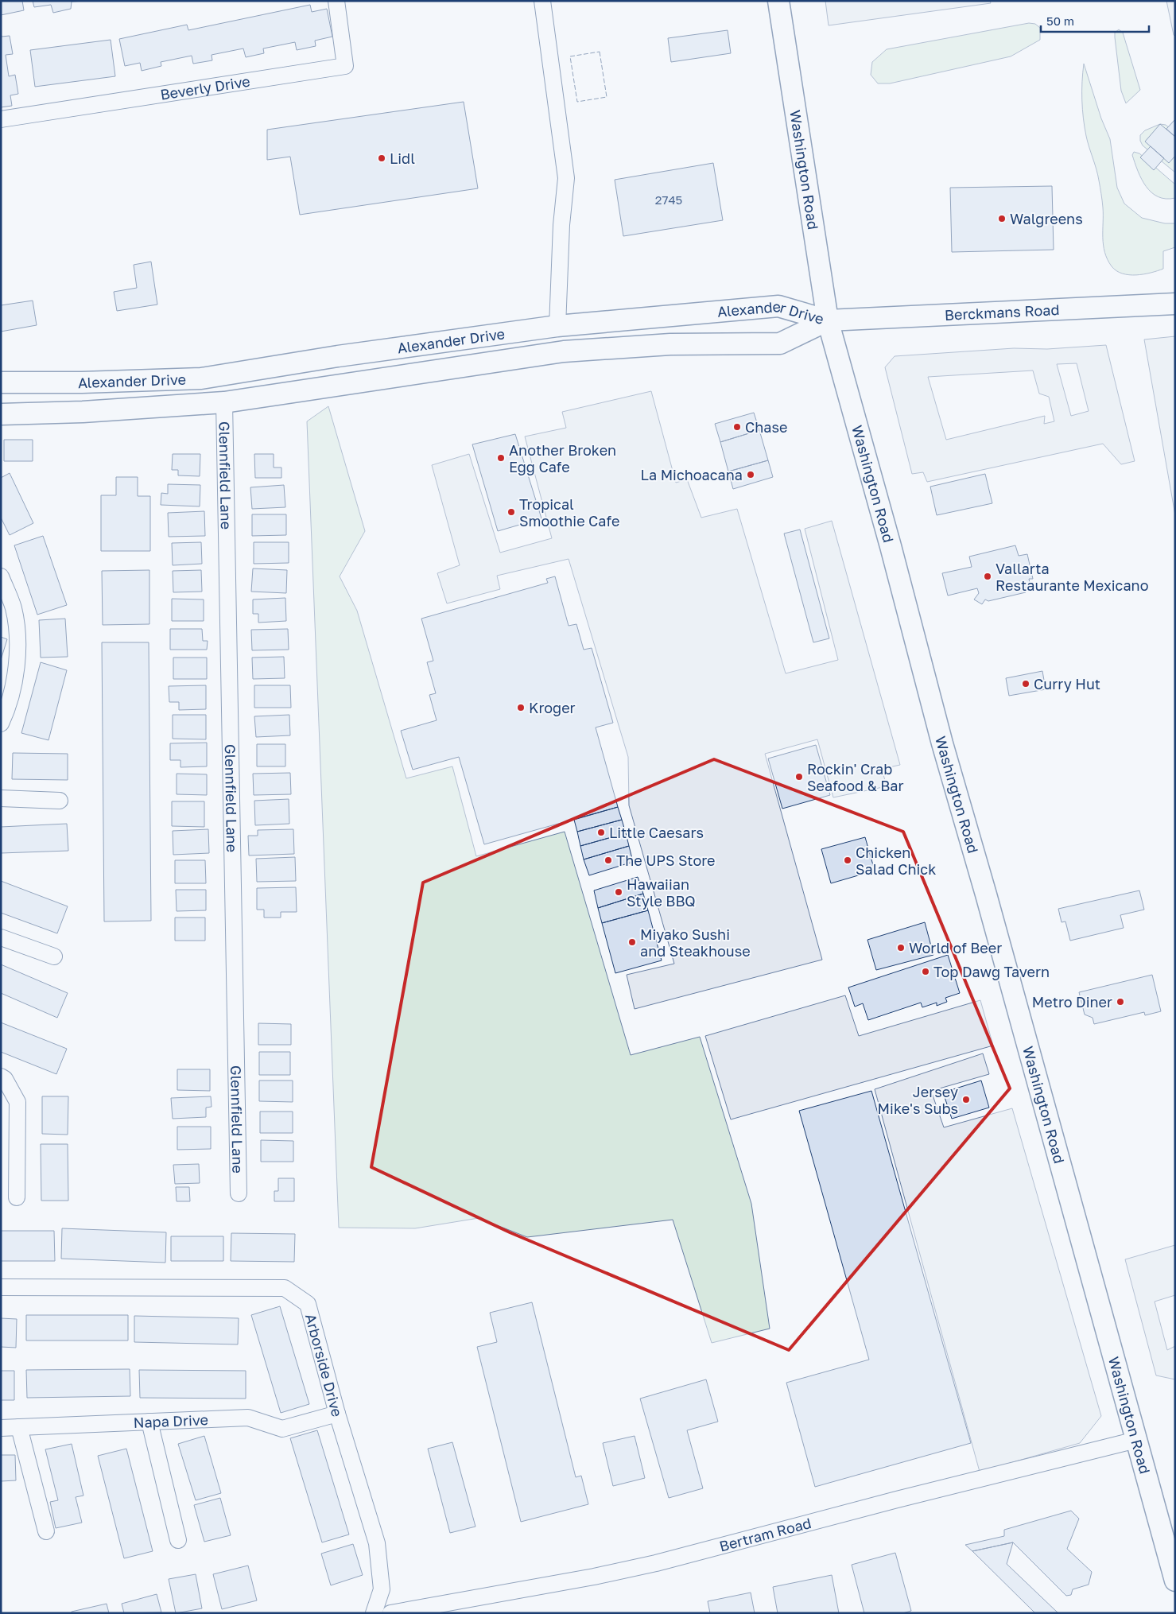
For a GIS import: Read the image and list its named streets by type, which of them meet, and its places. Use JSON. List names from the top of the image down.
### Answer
{
  "streets": {
    "main road": ["Washington Road", "Berckmans Road", "Alexander Drive"],
    "street": [
      "Beverly Drive",
      "Glennfield Lane",
      "Arborside Drive",
      "Napa Drive",
      "Bertram Road"
    ]
  },
  "crossings": [
    ["Washington Road", "Berckmans Road"],
    ["Washington Road", "Alexander Drive"],
    ["Washington Road", "Bertram Road"],
    ["Berckmans Road", "Alexander Drive"],
    ["Alexander Drive", "Glennfield Lane"],
    ["Arborside Drive", "Napa Drive"]
  ],
  "places": [
    "Lidl",
    "Walgreens",
    "Chase",
    "Another Broken Egg Cafe",
    "La Michoacana",
    "Tropical Smoothie Cafe",
    "Vallarta Restaurante Mexicano",
    "Curry Hut",
    "Kroger",
    "Rockin' Crab Seafood & Bar",
    "Little Caesars",
    "The UPS Store",
    "Chicken Salad Chick",
    "Hawaiian Style BBQ",
    "Miyako Sushi and Steakhouse",
    "World of Beer",
    "Top Dawg Tavern",
    "Metro Diner",
    "Jersey Mike's Subs"
  ],
  "house_numbers": ["2745"],
  "scale_bar": "50 m"
}
